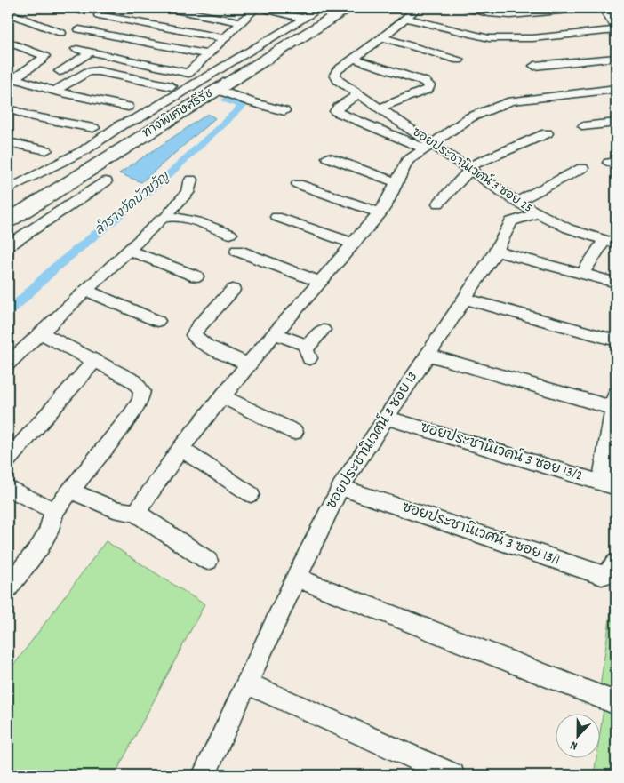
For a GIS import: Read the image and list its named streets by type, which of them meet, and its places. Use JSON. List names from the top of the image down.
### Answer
{
  "streets": {
    "highway": ["ทางพิเศษศรีรัช"],
    "street": [
      "ซอยประชานิเวศน์ 3 ซอย 25",
      "ซอยประชานิเวศน์ 3 ซอย 13",
      "ซอยประชานิเวศน์ 3 ซอย 13/2",
      "ซอยประชานิเวศน์ 3 ซอย 13/1"
    ]
  },
  "crossings": [
    ["ซอยประชานิเวศน์ 3 ซอย 25", "ซอยประชานิเวศน์ 3 ซอย 13"],
    ["ซอยประชานิเวศน์ 3 ซอย 13", "ซอยประชานิเวศน์ 3 ซอย 13/2"],
    ["ซอยประชานิเวศน์ 3 ซอย 13", "ซอยประชานิเวศน์ 3 ซอย 13/1"]
  ],
  "water": ["ลำรางวัดบัวขวัญ"],
  "north": "bottom"
}
